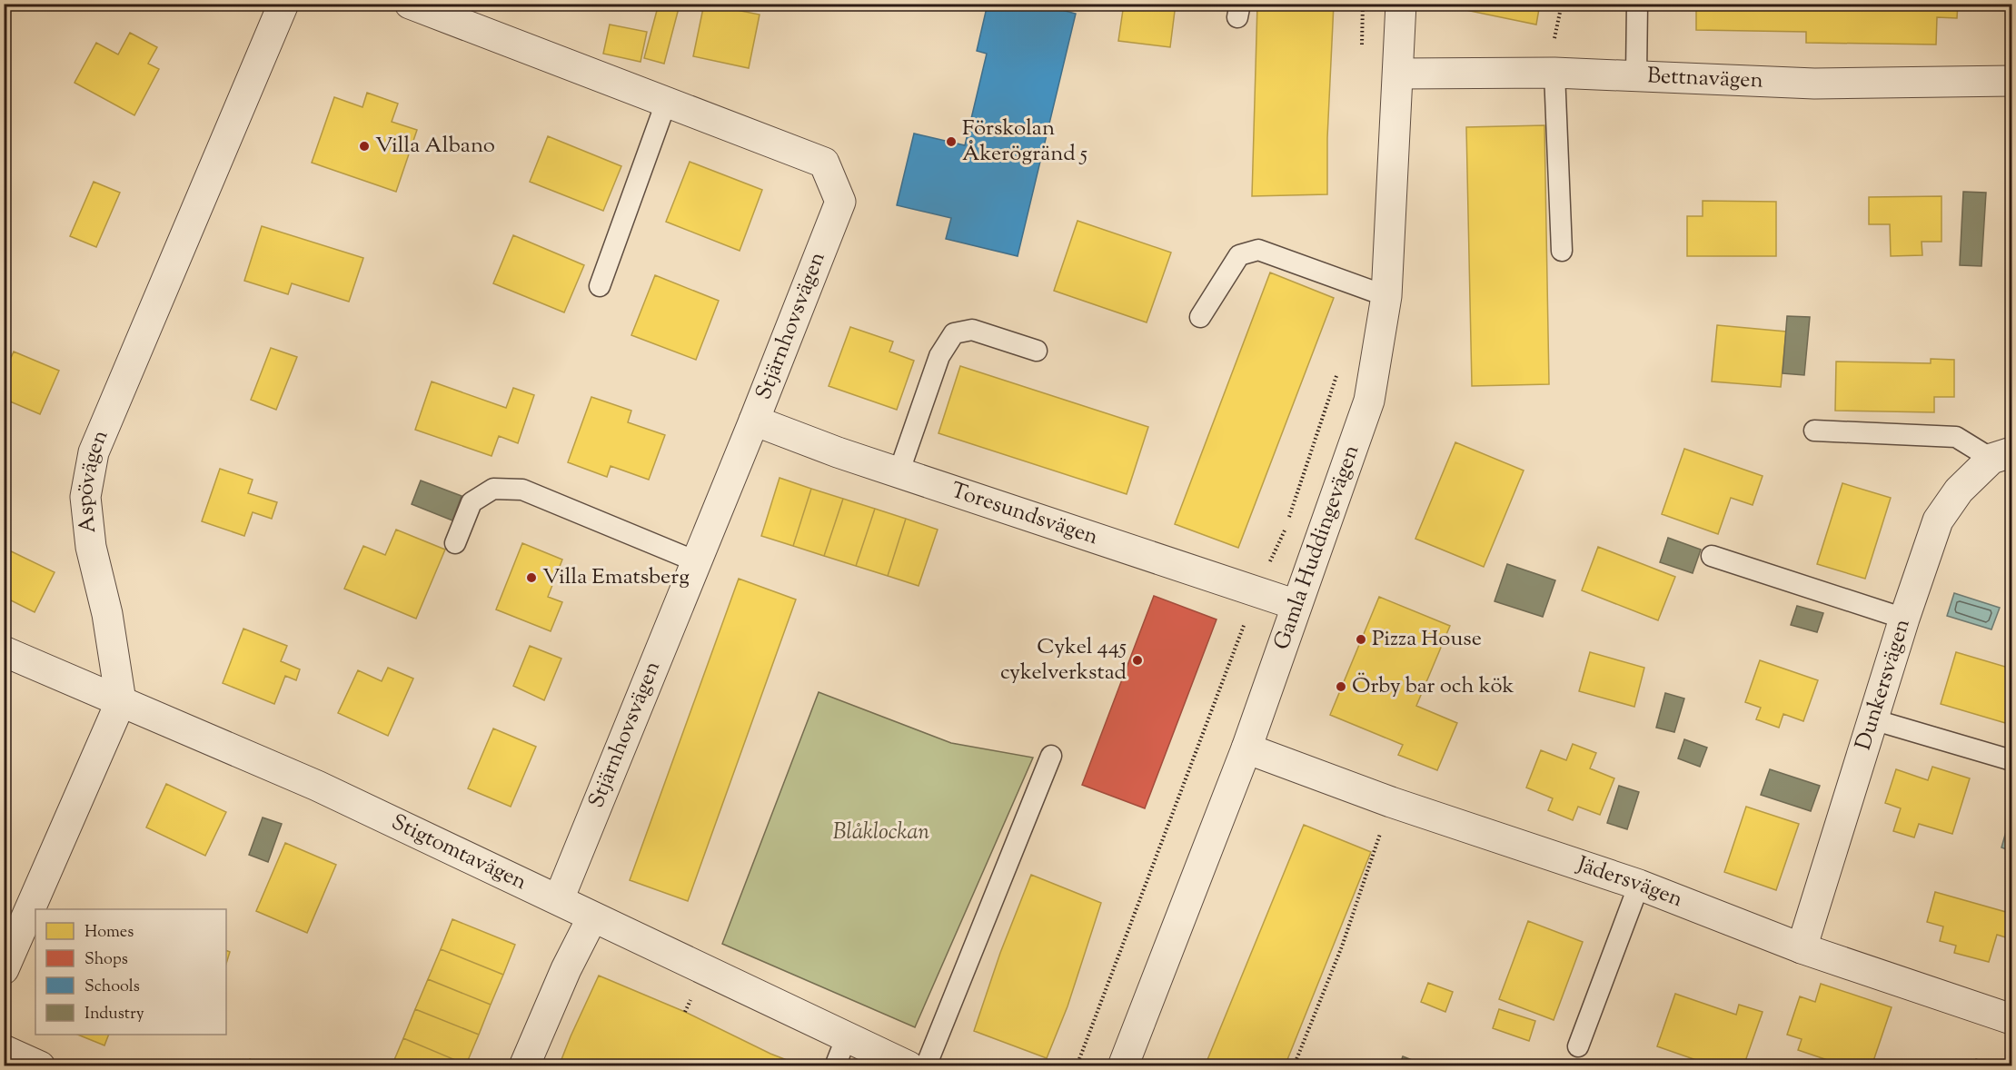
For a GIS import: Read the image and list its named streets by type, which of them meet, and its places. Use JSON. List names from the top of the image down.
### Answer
{
  "streets": {
    "street": [
      "Bettnavägen",
      "Stjärnhovsvägen",
      "Aspövägen",
      "Toresundsvägen",
      "Gamla Huddingevägen",
      "Dunkersvägen",
      "Stigtomtavägen",
      "Jädersvägen"
    ]
  },
  "crossings": [
    ["Bettnavägen", "Gamla Huddingevägen"],
    ["Stjärnhovsvägen", "Toresundsvägen"],
    ["Stjärnhovsvägen", "Stigtomtavägen"],
    ["Aspövägen", "Stigtomtavägen"],
    ["Toresundsvägen", "Gamla Huddingevägen"],
    ["Gamla Huddingevägen", "Jädersvägen"],
    ["Dunkersvägen", "Jädersvägen"]
  ],
  "parks": ["Blåklockan"],
  "places": [
    "Förskolan Åkerögränd 5",
    "Villa Albano",
    "Villa Ematsberg",
    "Pizza House",
    "Cykel 445 cykelverkstad",
    "Örby bar och kök"
  ],
  "legend": [
    "Homes",
    "Shops",
    "Schools",
    "Industry"
  ]
}
